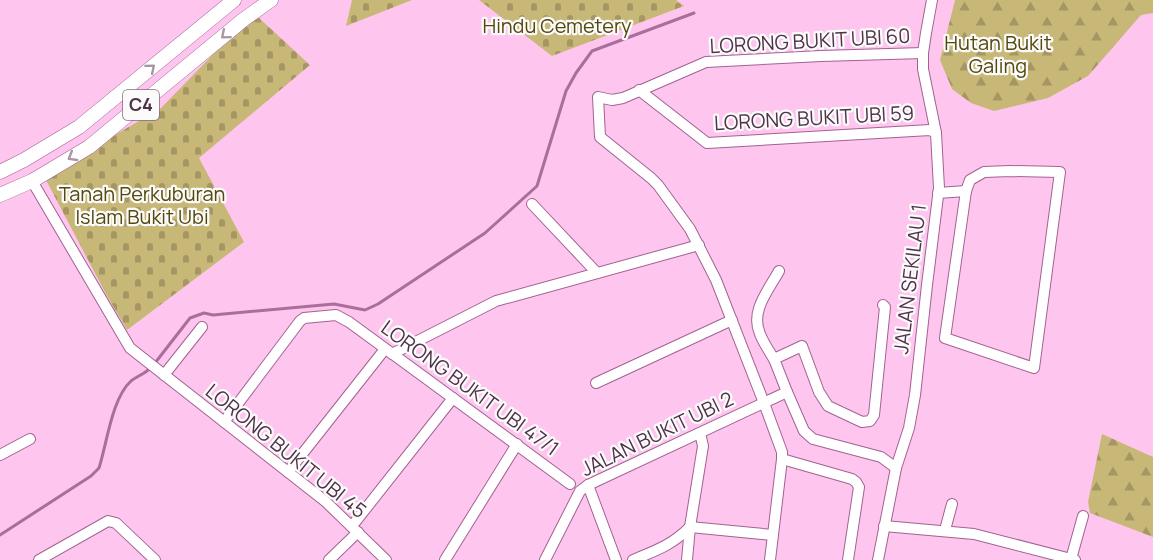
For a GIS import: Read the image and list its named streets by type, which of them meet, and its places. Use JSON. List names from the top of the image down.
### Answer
{
  "streets": {
    "main road": ["C4"],
    "street": [
      "LORONG BUKIT UBI 60",
      "LORONG BUKIT UBI 59",
      "JALAN SEKILAU 1",
      "LORONG BUKIT UBI 47/1",
      "JALAN BUKIT UBI 2",
      "LORONG BUKIT UBI 45"
    ]
  },
  "crossings": [
    ["LORONG BUKIT UBI 60", "LORONG BUKIT UBI 59"],
    ["LORONG BUKIT UBI 60", "JALAN SEKILAU 1"],
    ["C4", "LORONG BUKIT UBI 45"],
    ["LORONG BUKIT UBI 59", "JALAN SEKILAU 1"],
    ["LORONG BUKIT UBI 47/1", "LORONG BUKIT UBI 45"]
  ],
  "parks": ["Hindu Cemetery", "Hutan Bukit Galing", "Tanah Perkuburan Islam Bukit Ubi"]
}
